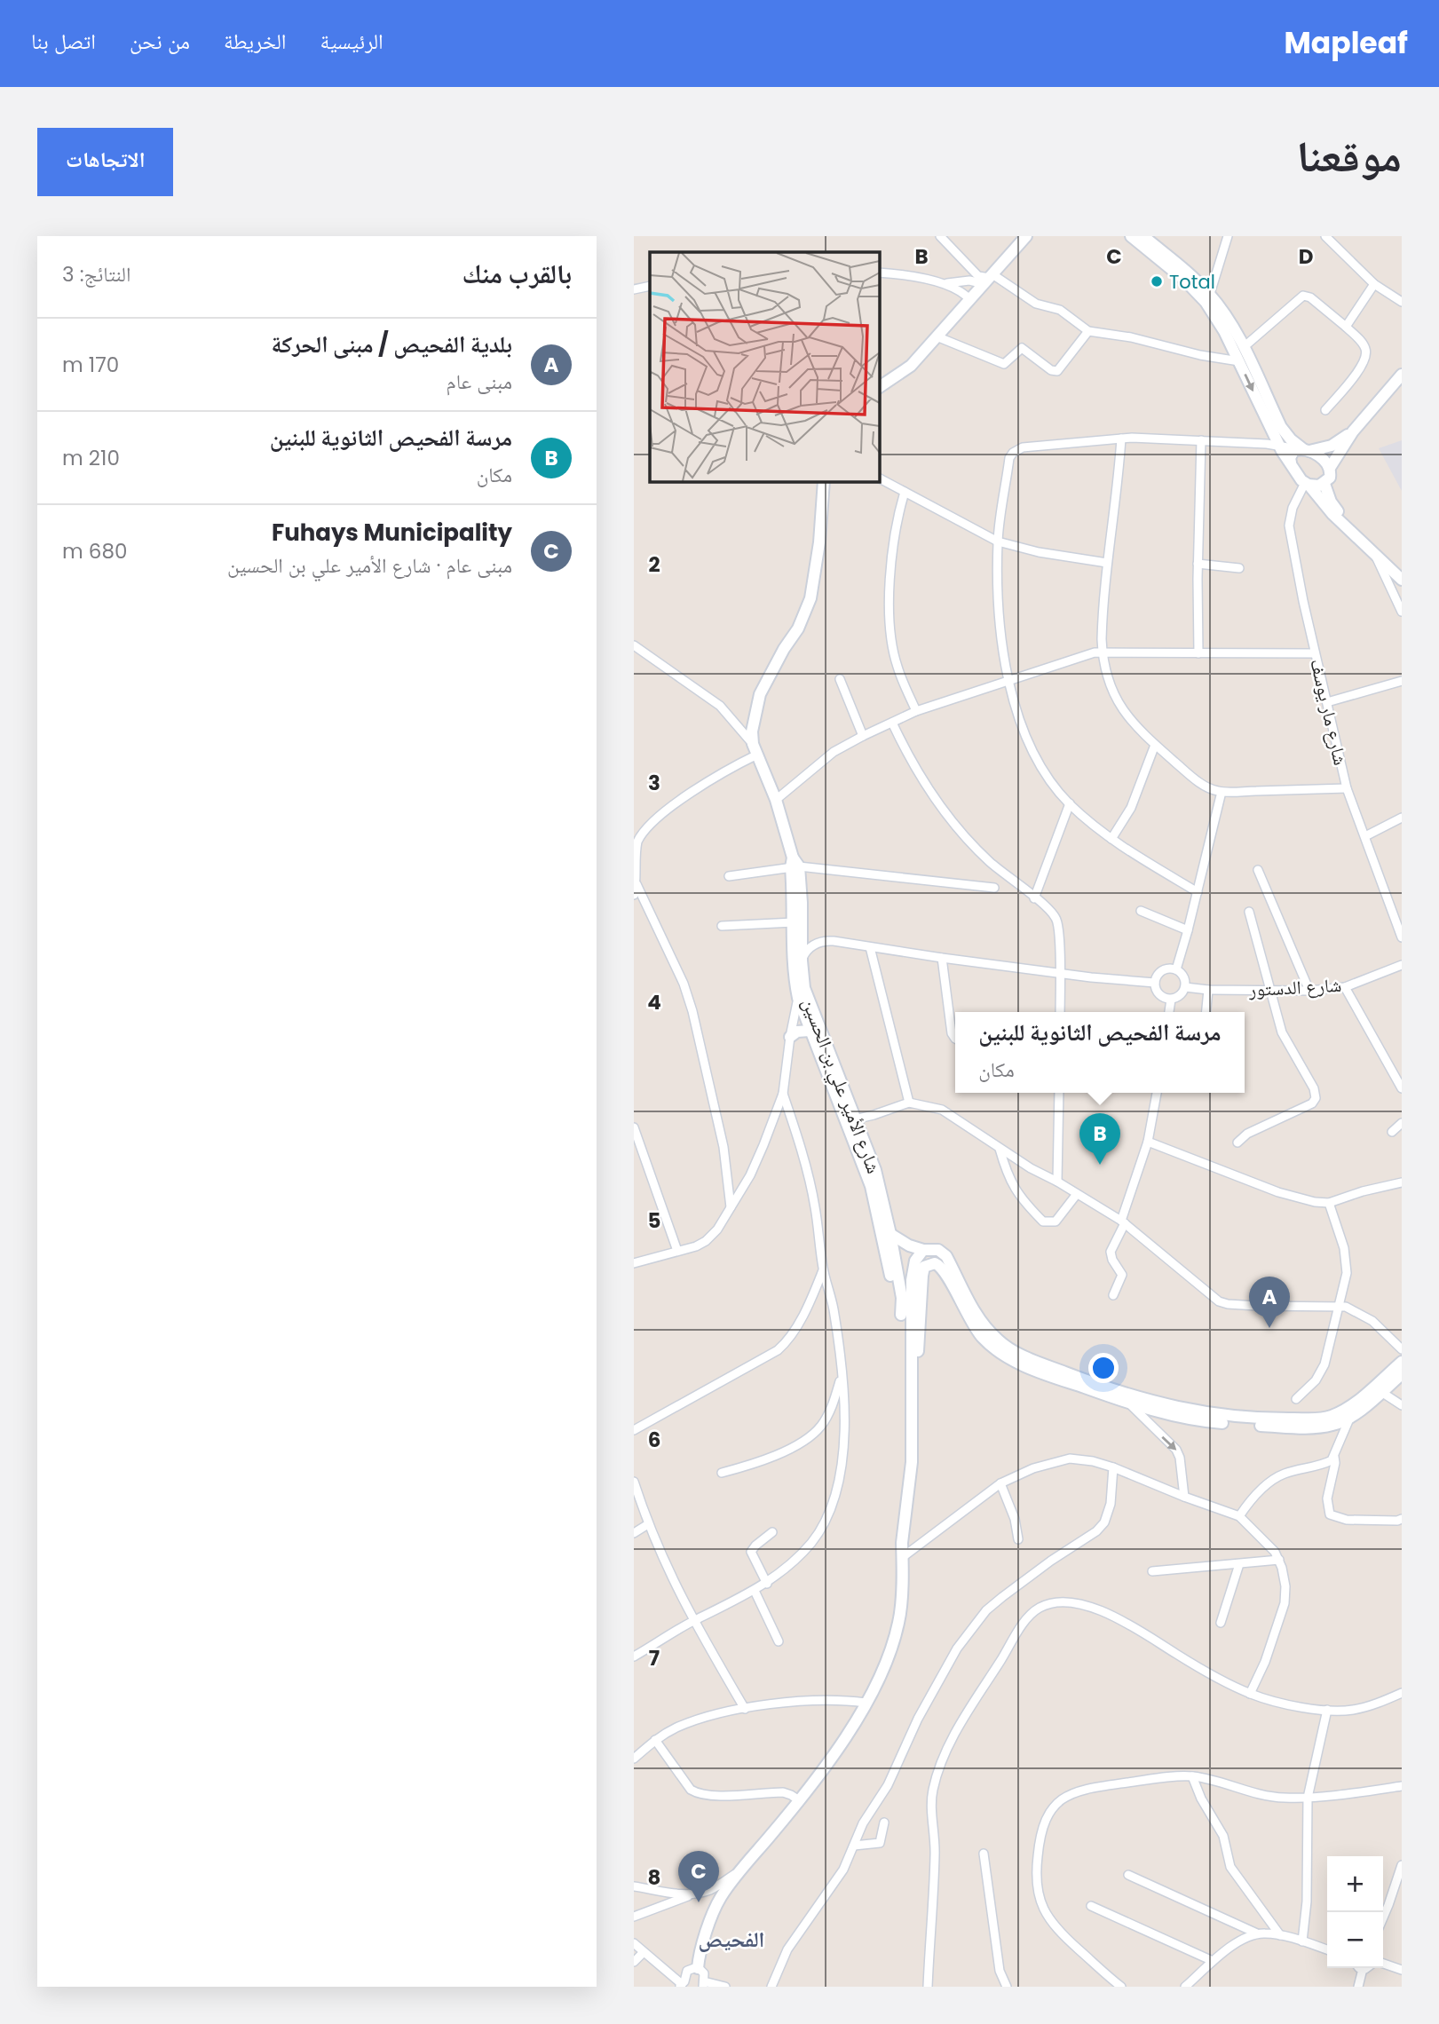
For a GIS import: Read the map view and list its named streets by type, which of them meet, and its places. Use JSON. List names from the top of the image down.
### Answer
{
  "streets": {
    "street": ["شارع مار يوسف", "شارع الدستور", "شارع الأمير علي بن الحسين"]
  },
  "districts": ["الفحيص"],
  "places": ["Total"],
  "page": {
    "header": "Mapleaf",
    "nav": [
      "الرئيسية",
      "الخريطة",
      "من نحن",
      "اتصل بنا"
    ],
    "title": "موقعنا",
    "buttons": "الاتجاهات",
    "heading": ["بالقرب منك", "النتائج: 3"],
    "list": [
      {
        "mark": "A",
        "name": "بلدية الفحيص / مبنى الحركة",
        "note": "مبنى عام",
        "value": "170 m"
      },
      {
        "mark": "B",
        "name": "مرسة الفحيص الثانوية للبنين",
        "note": "مكان",
        "value": "210 m"
      },
      {
        "mark": "C",
        "name": "Fuhays Municipality",
        "note": "مبنى عام · شارع الأمير علي بن الحسين",
        "value": "680 m"
      }
    ],
    "popup": ["مرسة الفحيص الثانوية للبنين", "مكان"],
    "pins": ["B", "A", "C"],
    "map_buttons": ["+", "−"]
  },
  "grid": {
    "columns": ["B", "C", "D"],
    "rows": [
      "2",
      "3",
      "4",
      "5",
      "6",
      "7",
      "8"
    ]
  }
}
